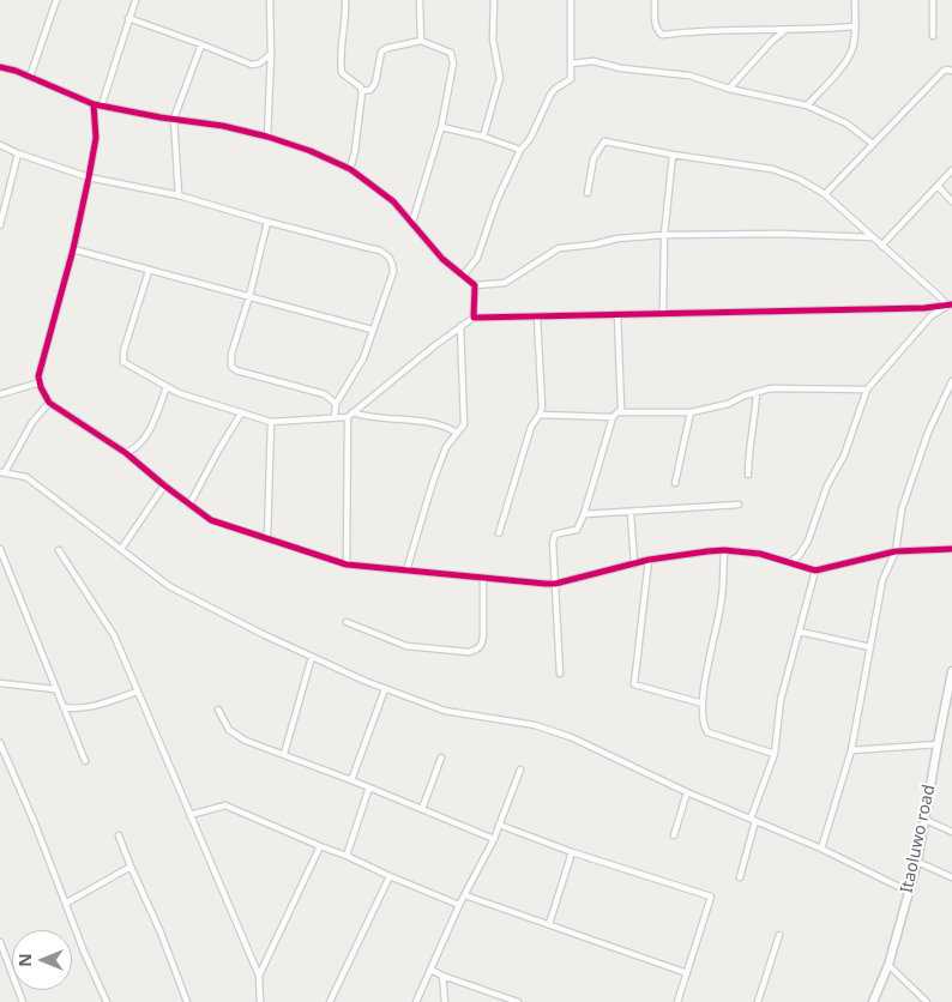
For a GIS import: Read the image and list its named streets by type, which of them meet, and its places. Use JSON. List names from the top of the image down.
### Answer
{
  "streets": {
    "street": ["Itaoluwo road"]
  },
  "north": "left"
}
